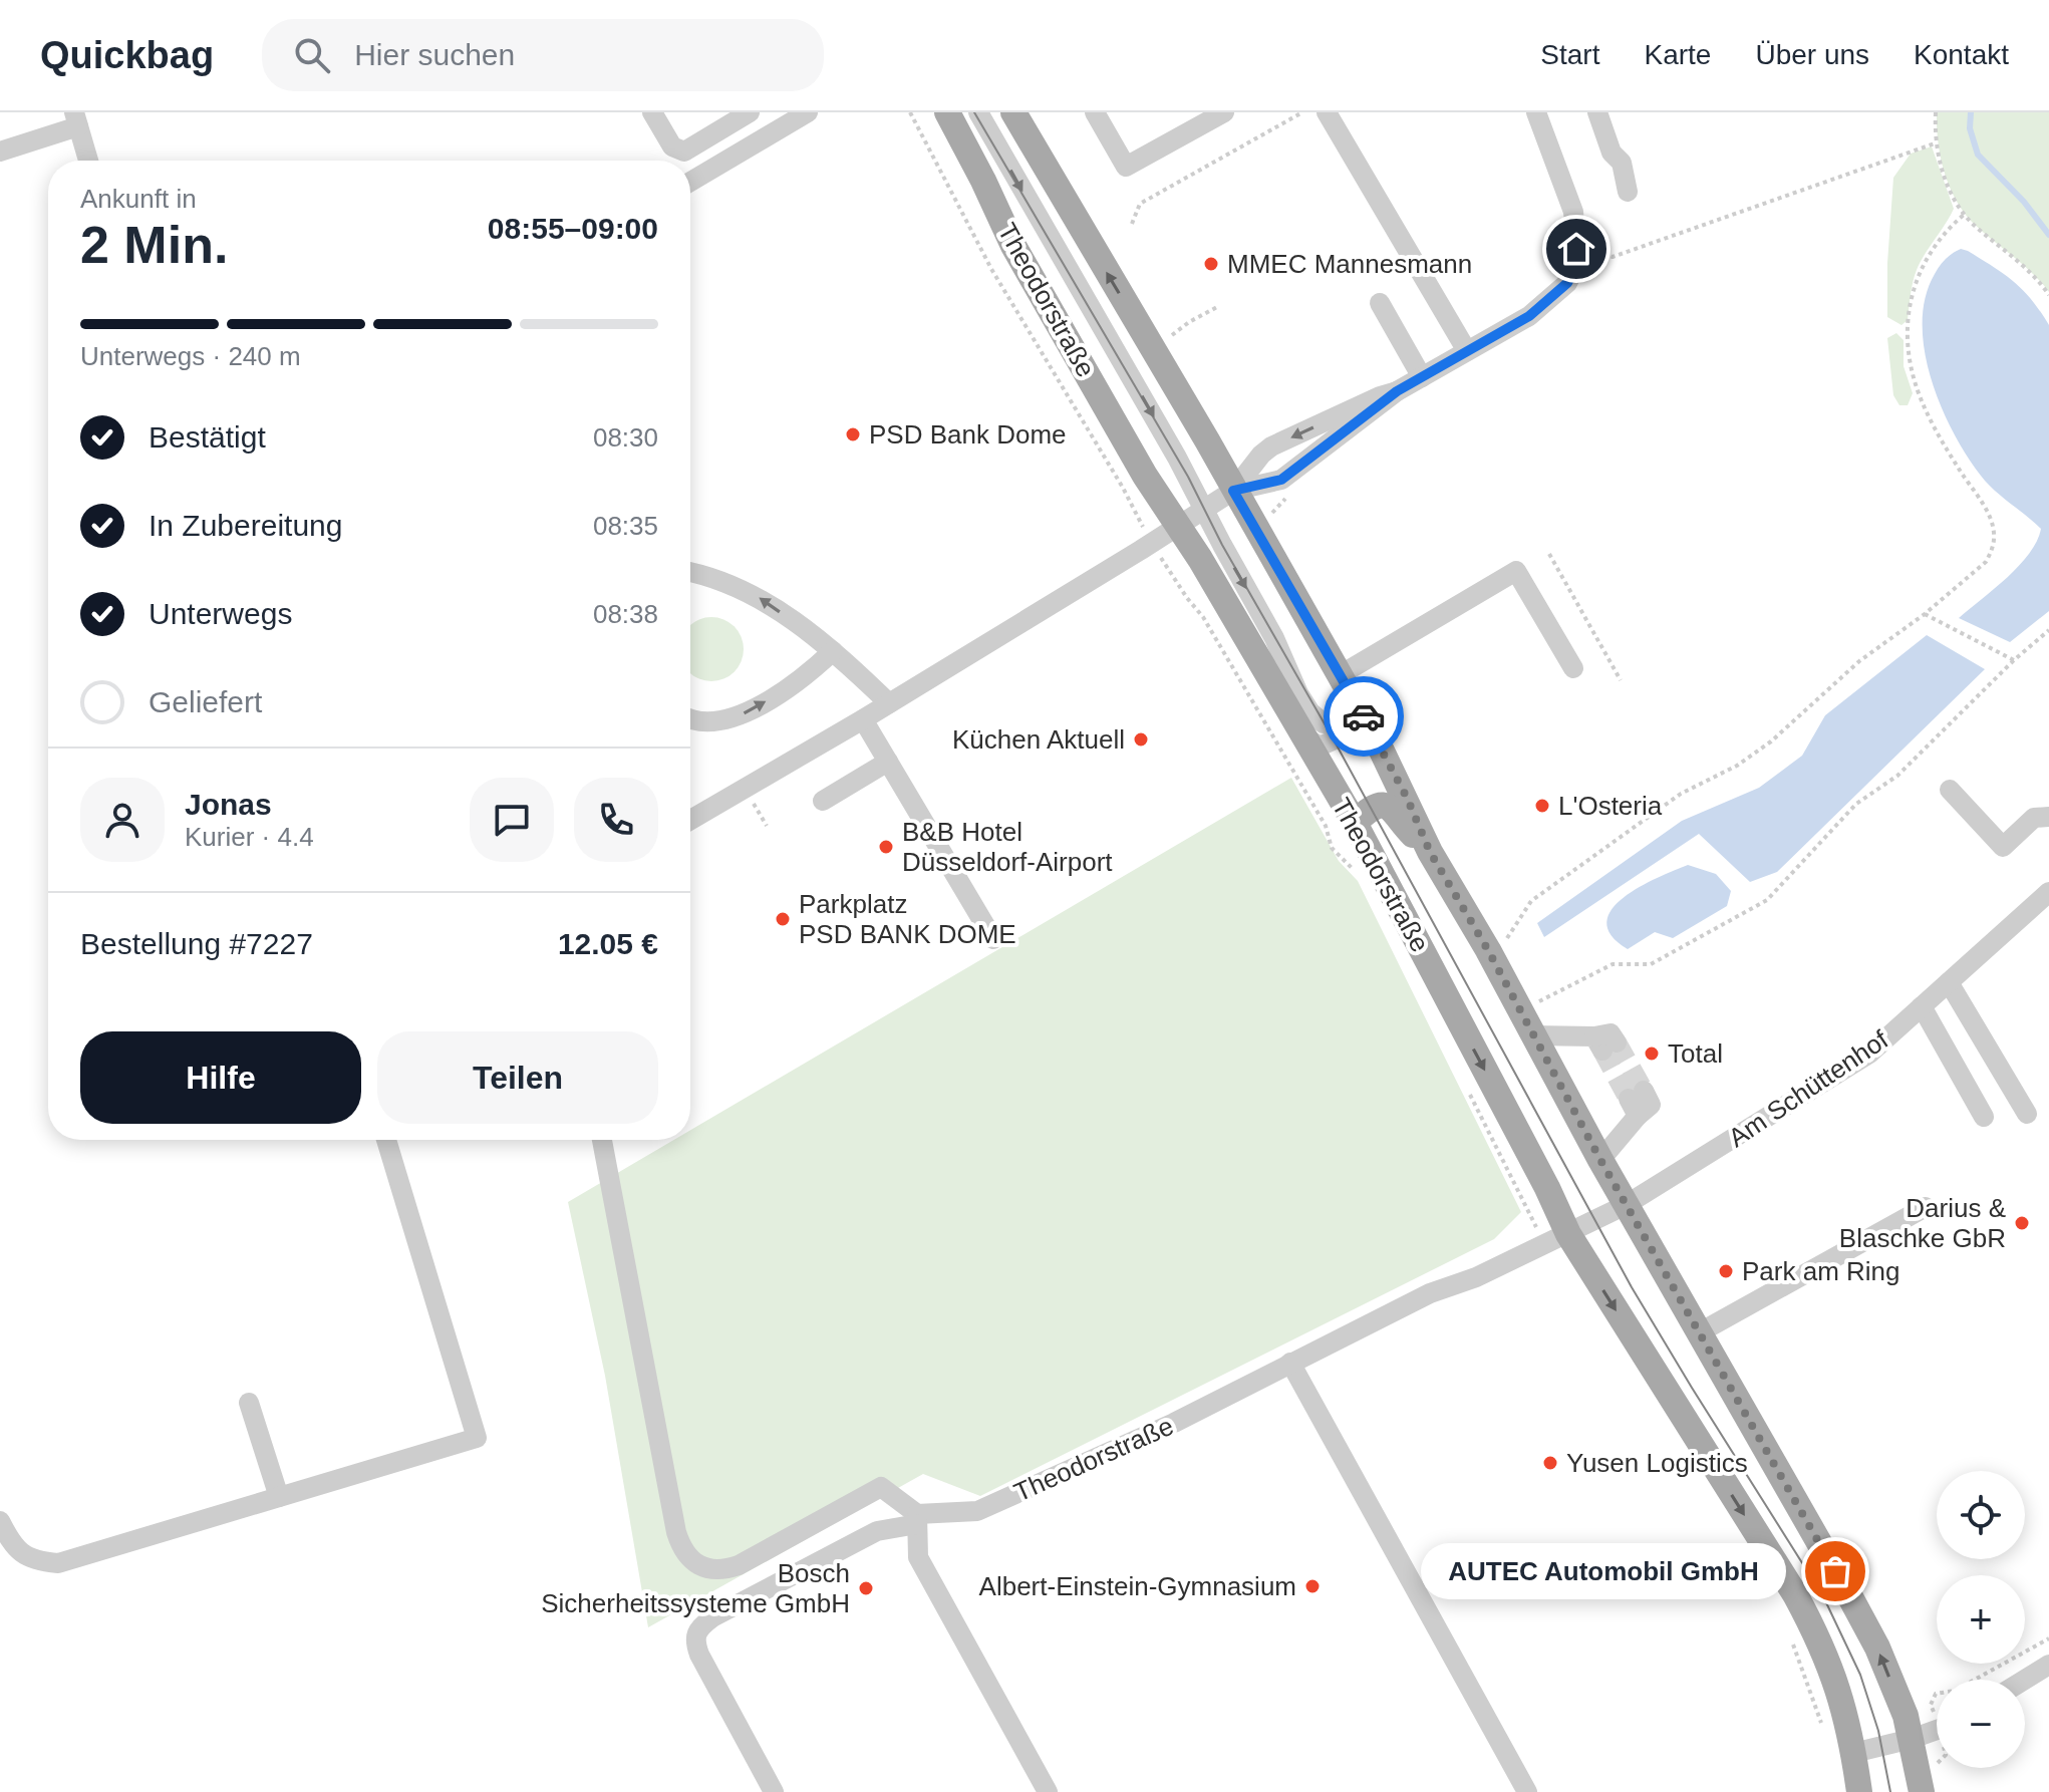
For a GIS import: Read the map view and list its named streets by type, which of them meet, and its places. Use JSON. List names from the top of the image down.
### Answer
{
  "streets": {
    "main road": ["Theodorstraße"],
    "street": ["Am Schüttenhof"]
  },
  "crossings": [
    ["Theodorstraße", "Am Schüttenhof"]
  ],
  "places": [
    "MMEC Mannesmann",
    "PSD Bank Dome",
    "Küchen Aktuell",
    "L'Osteria",
    "B&B Hotel Düsseldorf-Airport",
    "Parkplatz PSD BANK DOME",
    "Total",
    "Darius & Blaschke GbR",
    "Park am Ring",
    "Yusen Logistics",
    "AUTEC Automobil GmbH",
    "Albert-Einstein-Gymnasium",
    "Bosch Sicherheitssysteme GmbH"
  ],
  "page": {
    "header": "Quickbag",
    "search": "Hier suchen",
    "nav": [
      "Start",
      "Karte",
      "Über uns",
      "Kontakt"
    ],
    "heading": ["2 Min.", "Ankunft in", "08:55–09:00"],
    "panel": [
      "Jonas",
      "Kurier · 4.4",
      "Bestellung #7227",
      "12.05 €"
    ],
    "bar": "Unterwegs · 240 m",
    "list": [
      ["Bestätigt", "08:30"],
      ["In Zubereitung", "08:35"],
      ["Unterwegs", "08:38"],
      "Geliefert"
    ],
    "buttons": ["Hilfe", "Teilen"],
    "map_buttons": ["+", "−"],
    "bubble": "AUTEC Automobil GmbH"
  }
}
